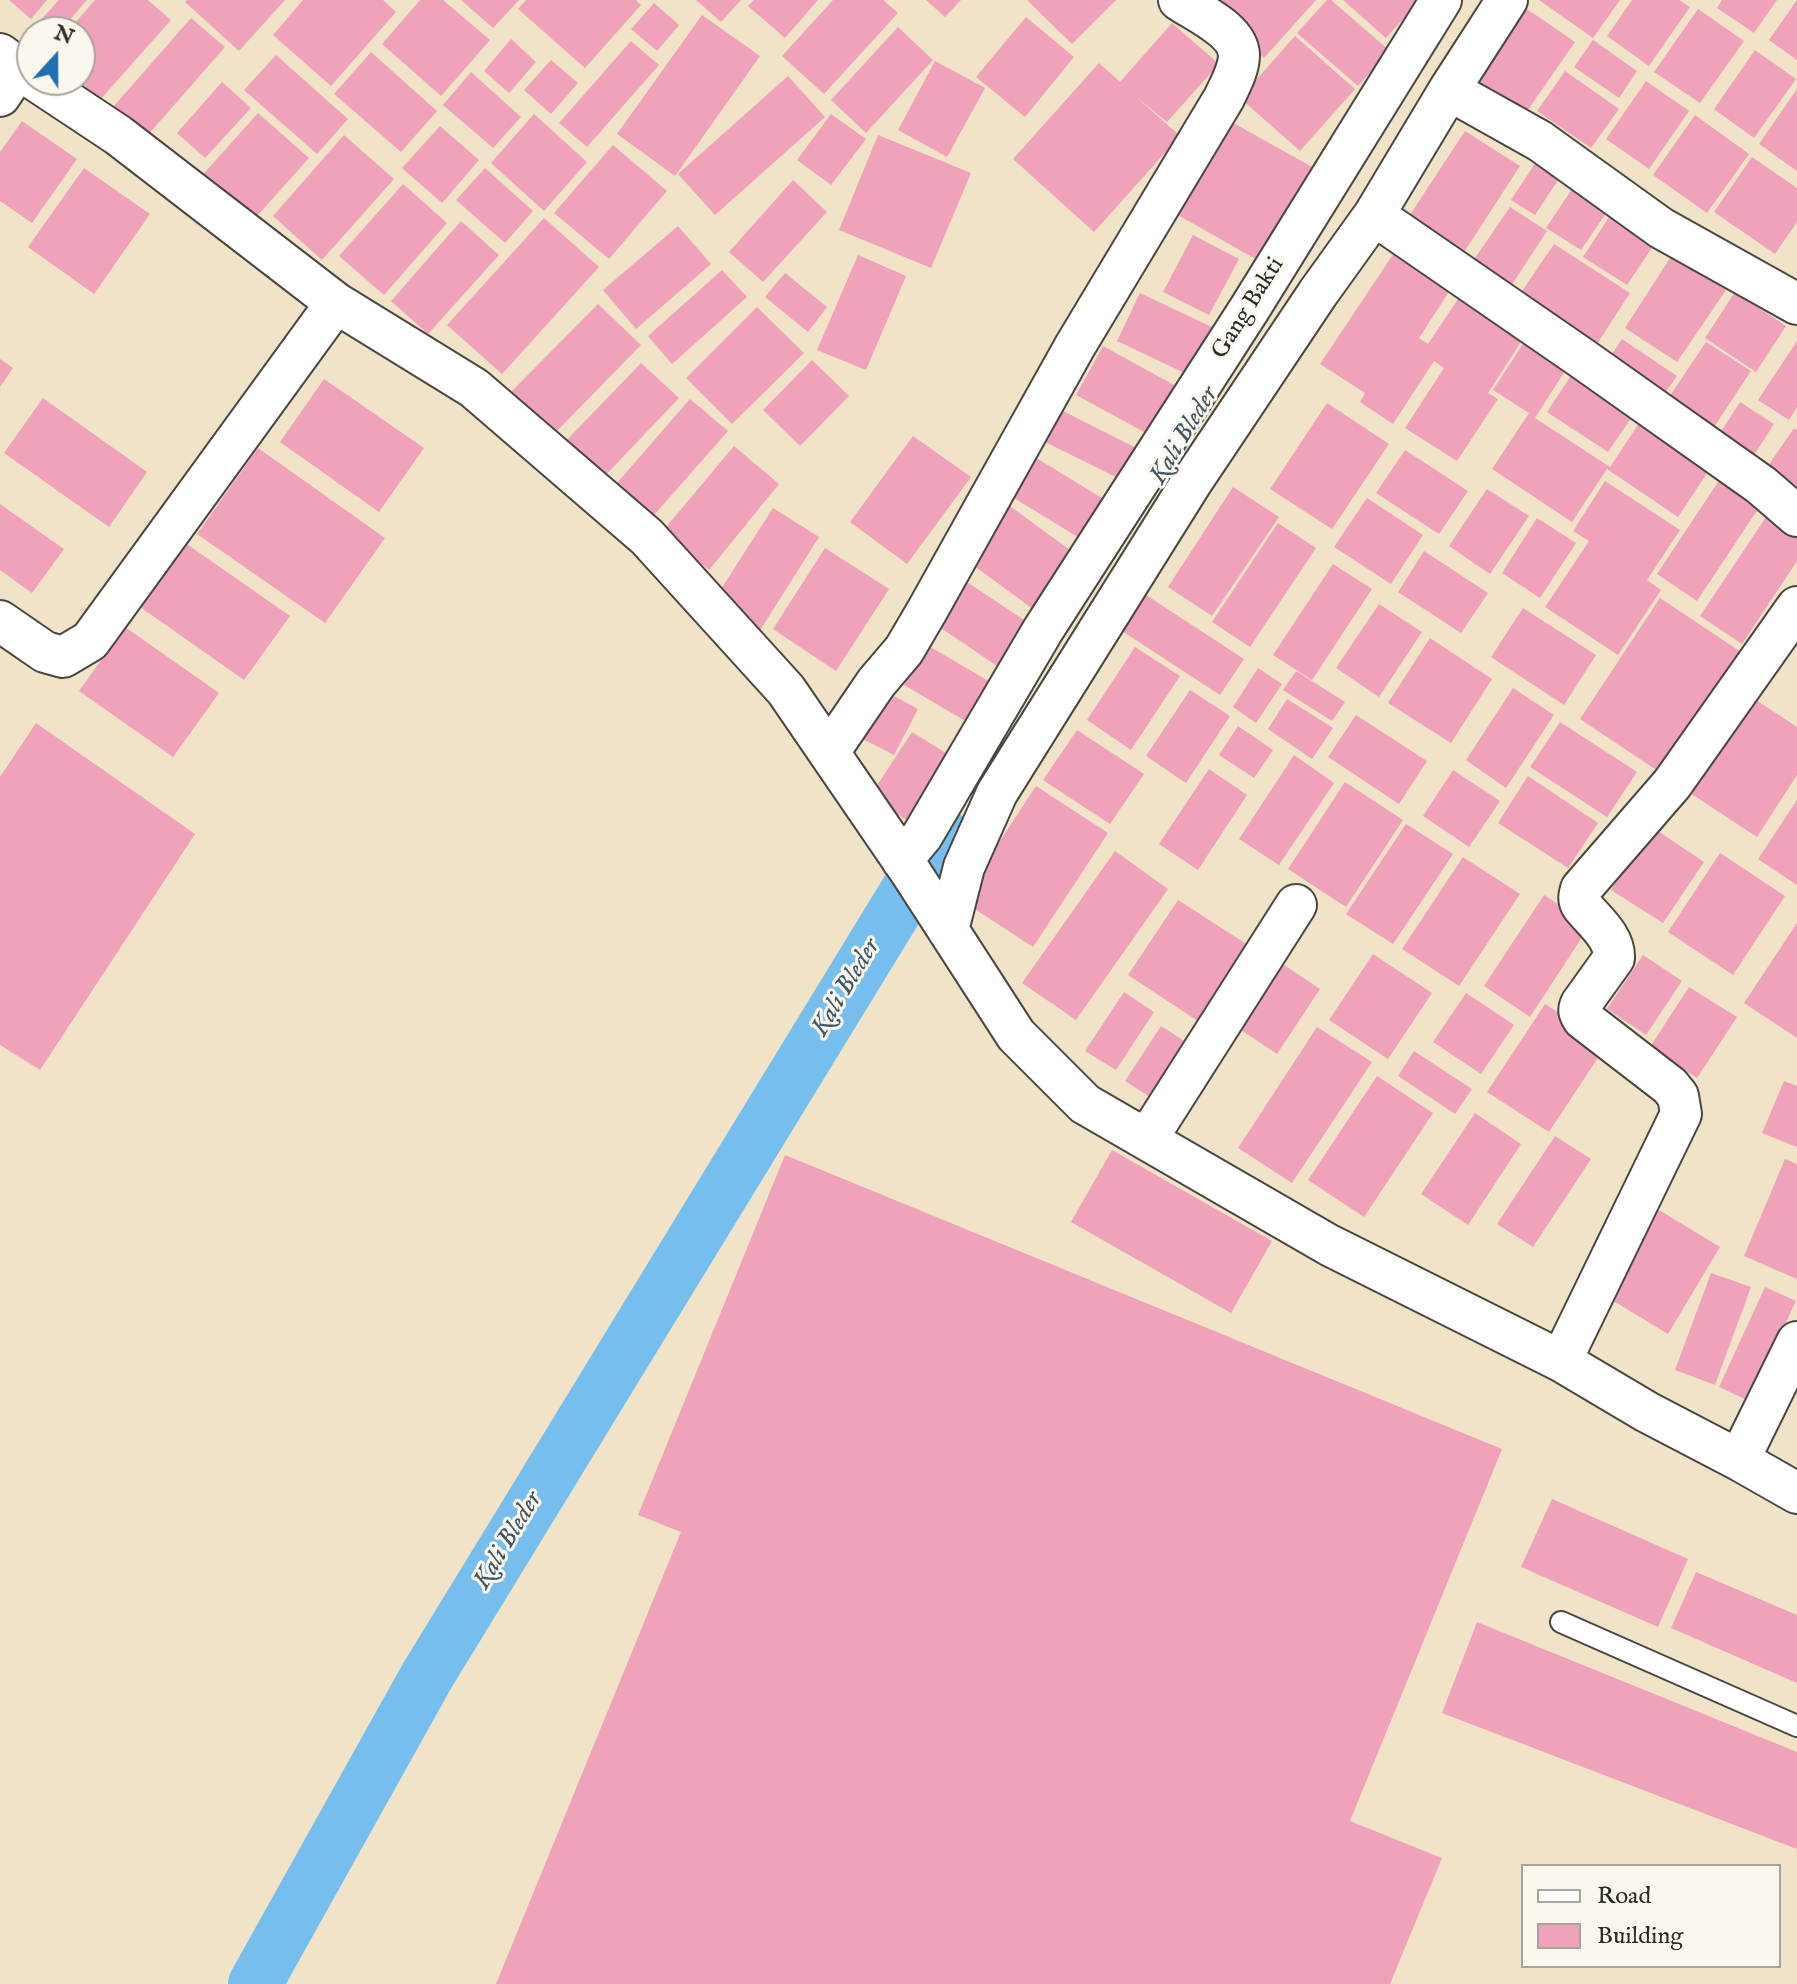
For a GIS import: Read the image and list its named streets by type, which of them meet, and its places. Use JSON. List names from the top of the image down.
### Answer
{
  "streets": {
    "street": ["Gang Bakti"]
  },
  "water": ["Kali Bleder"],
  "legend": ["Road", "Building"],
  "north": "top"
}
